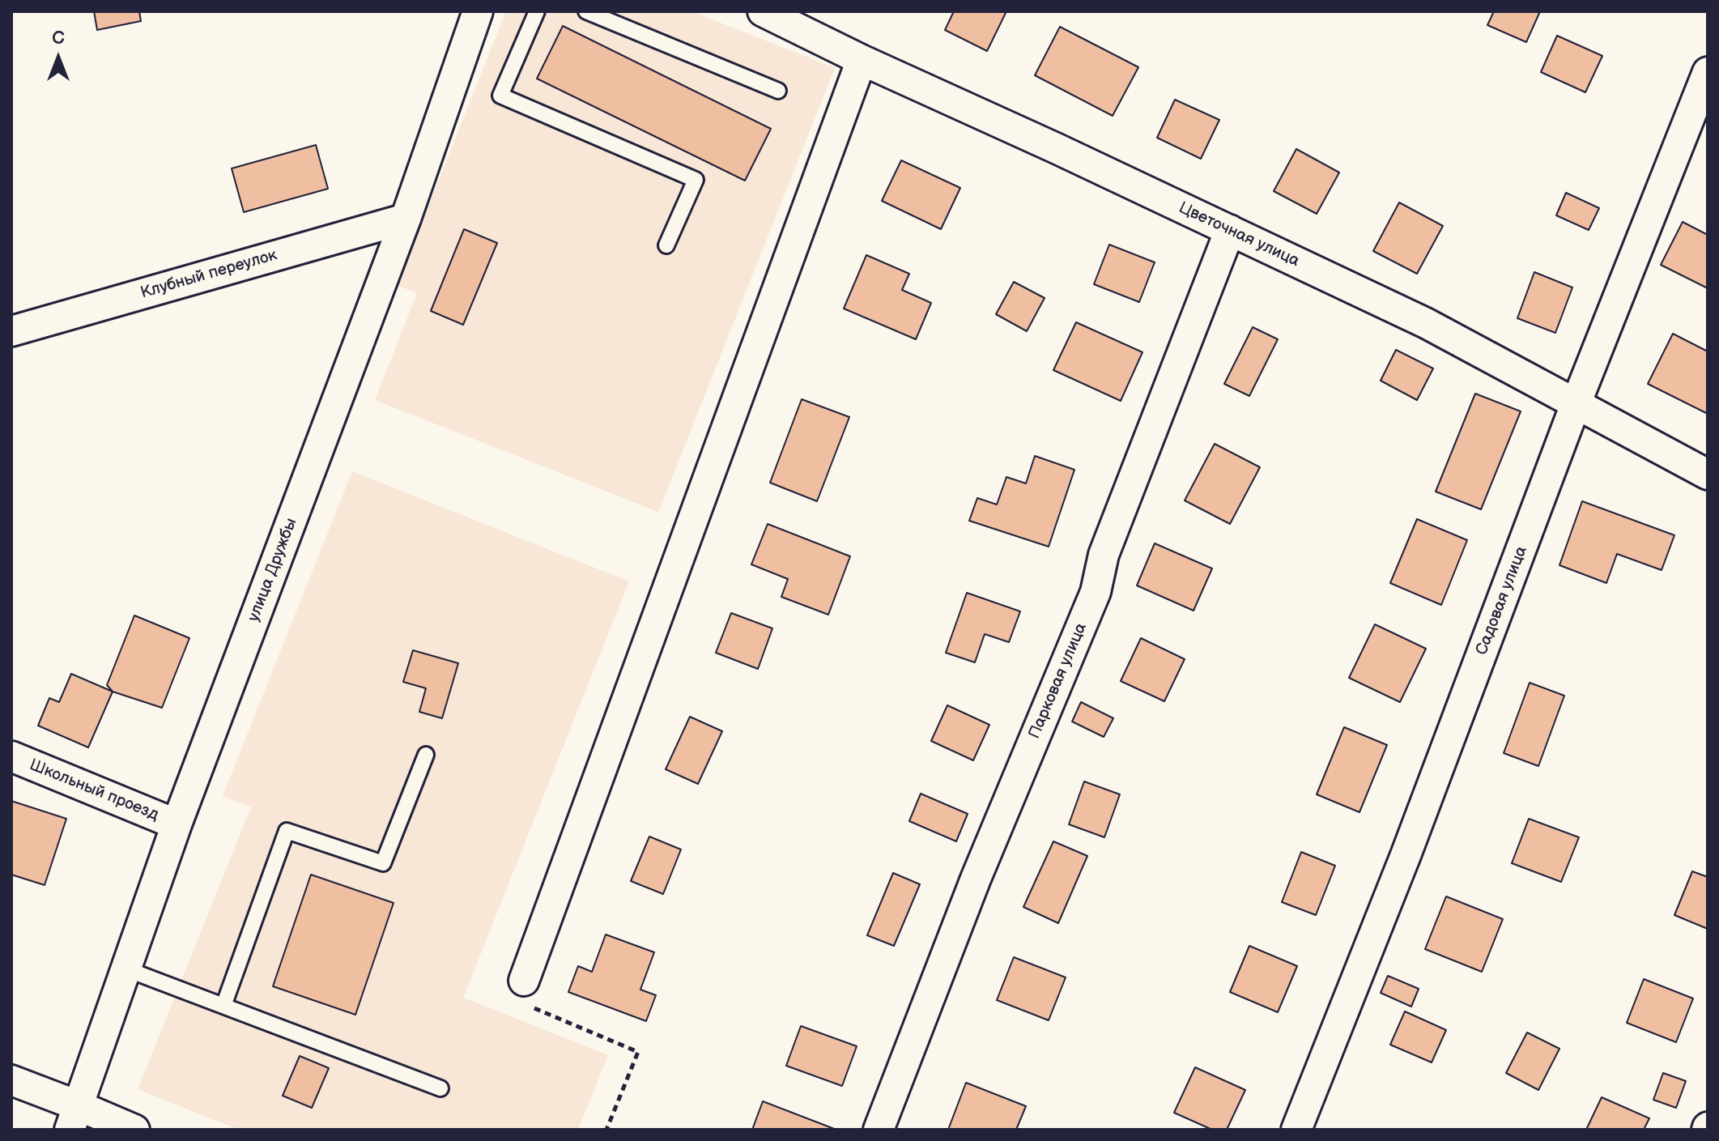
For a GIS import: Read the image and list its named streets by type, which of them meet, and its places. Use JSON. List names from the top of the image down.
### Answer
{
  "streets": {
    "street": [
      "Цветочная улица",
      "Клубный переулок",
      "улица Дружбы",
      "Садовая улица",
      "Парковая улица",
      "Школьный проезд"
    ]
  },
  "crossings": [
    ["Цветочная улица", "Садовая улица"],
    ["Цветочная улица", "Парковая улица"],
    ["Клубный переулок", "улица Дружбы"],
    ["улица Дружбы", "Школьный проезд"]
  ],
  "north": "top"
}
